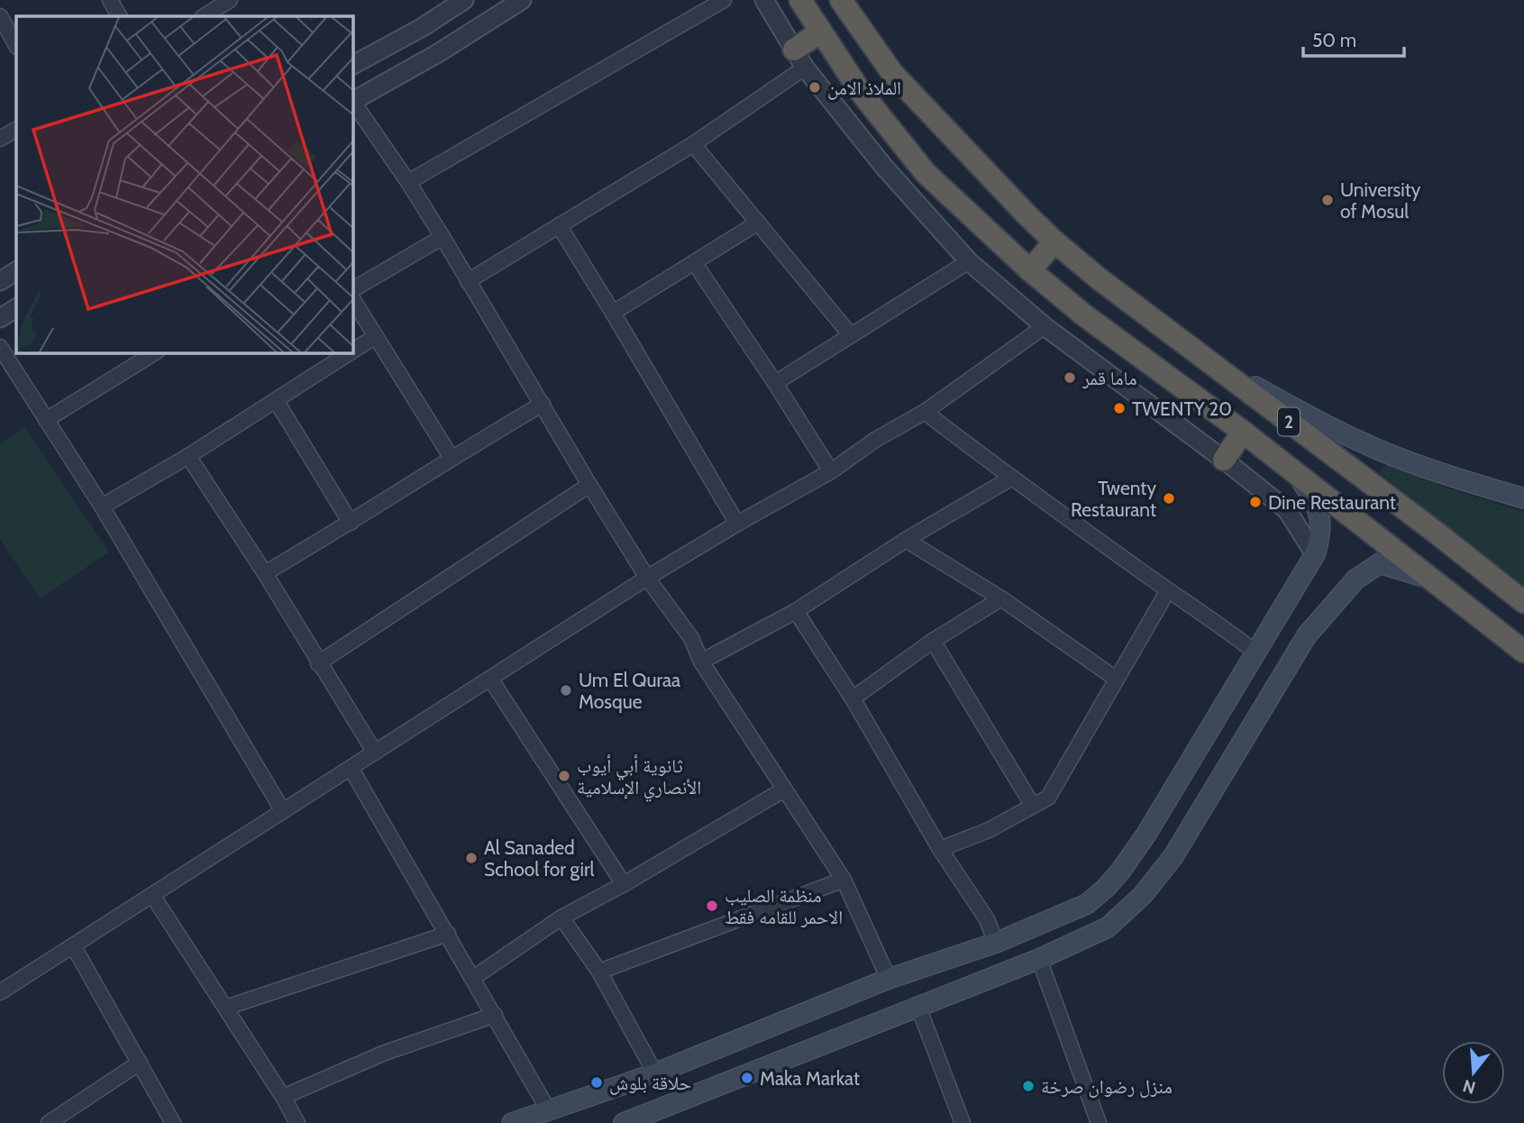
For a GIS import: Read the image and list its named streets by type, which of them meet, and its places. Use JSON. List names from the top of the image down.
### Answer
{
  "streets": {
    "highway": ["2"]
  },
  "places": [
    "الملاذ الامن",
    "University of Mosul",
    "ماما قمر",
    "TWENTY 20",
    "Twenty Restaurant",
    "Dine Restaurant",
    "Um El Quraa Mosque",
    "ثانوية أبي أيوب الأنصاري الإسلامية",
    "Al Sanaded School for girl",
    "منظمة الصليب الاحمر للقامه فقط",
    "Maka Markat",
    "حلاقة بلوش",
    "منزل رضوان صرخة"
  ],
  "scale_bar": "50 m",
  "north": "bottom"
}
